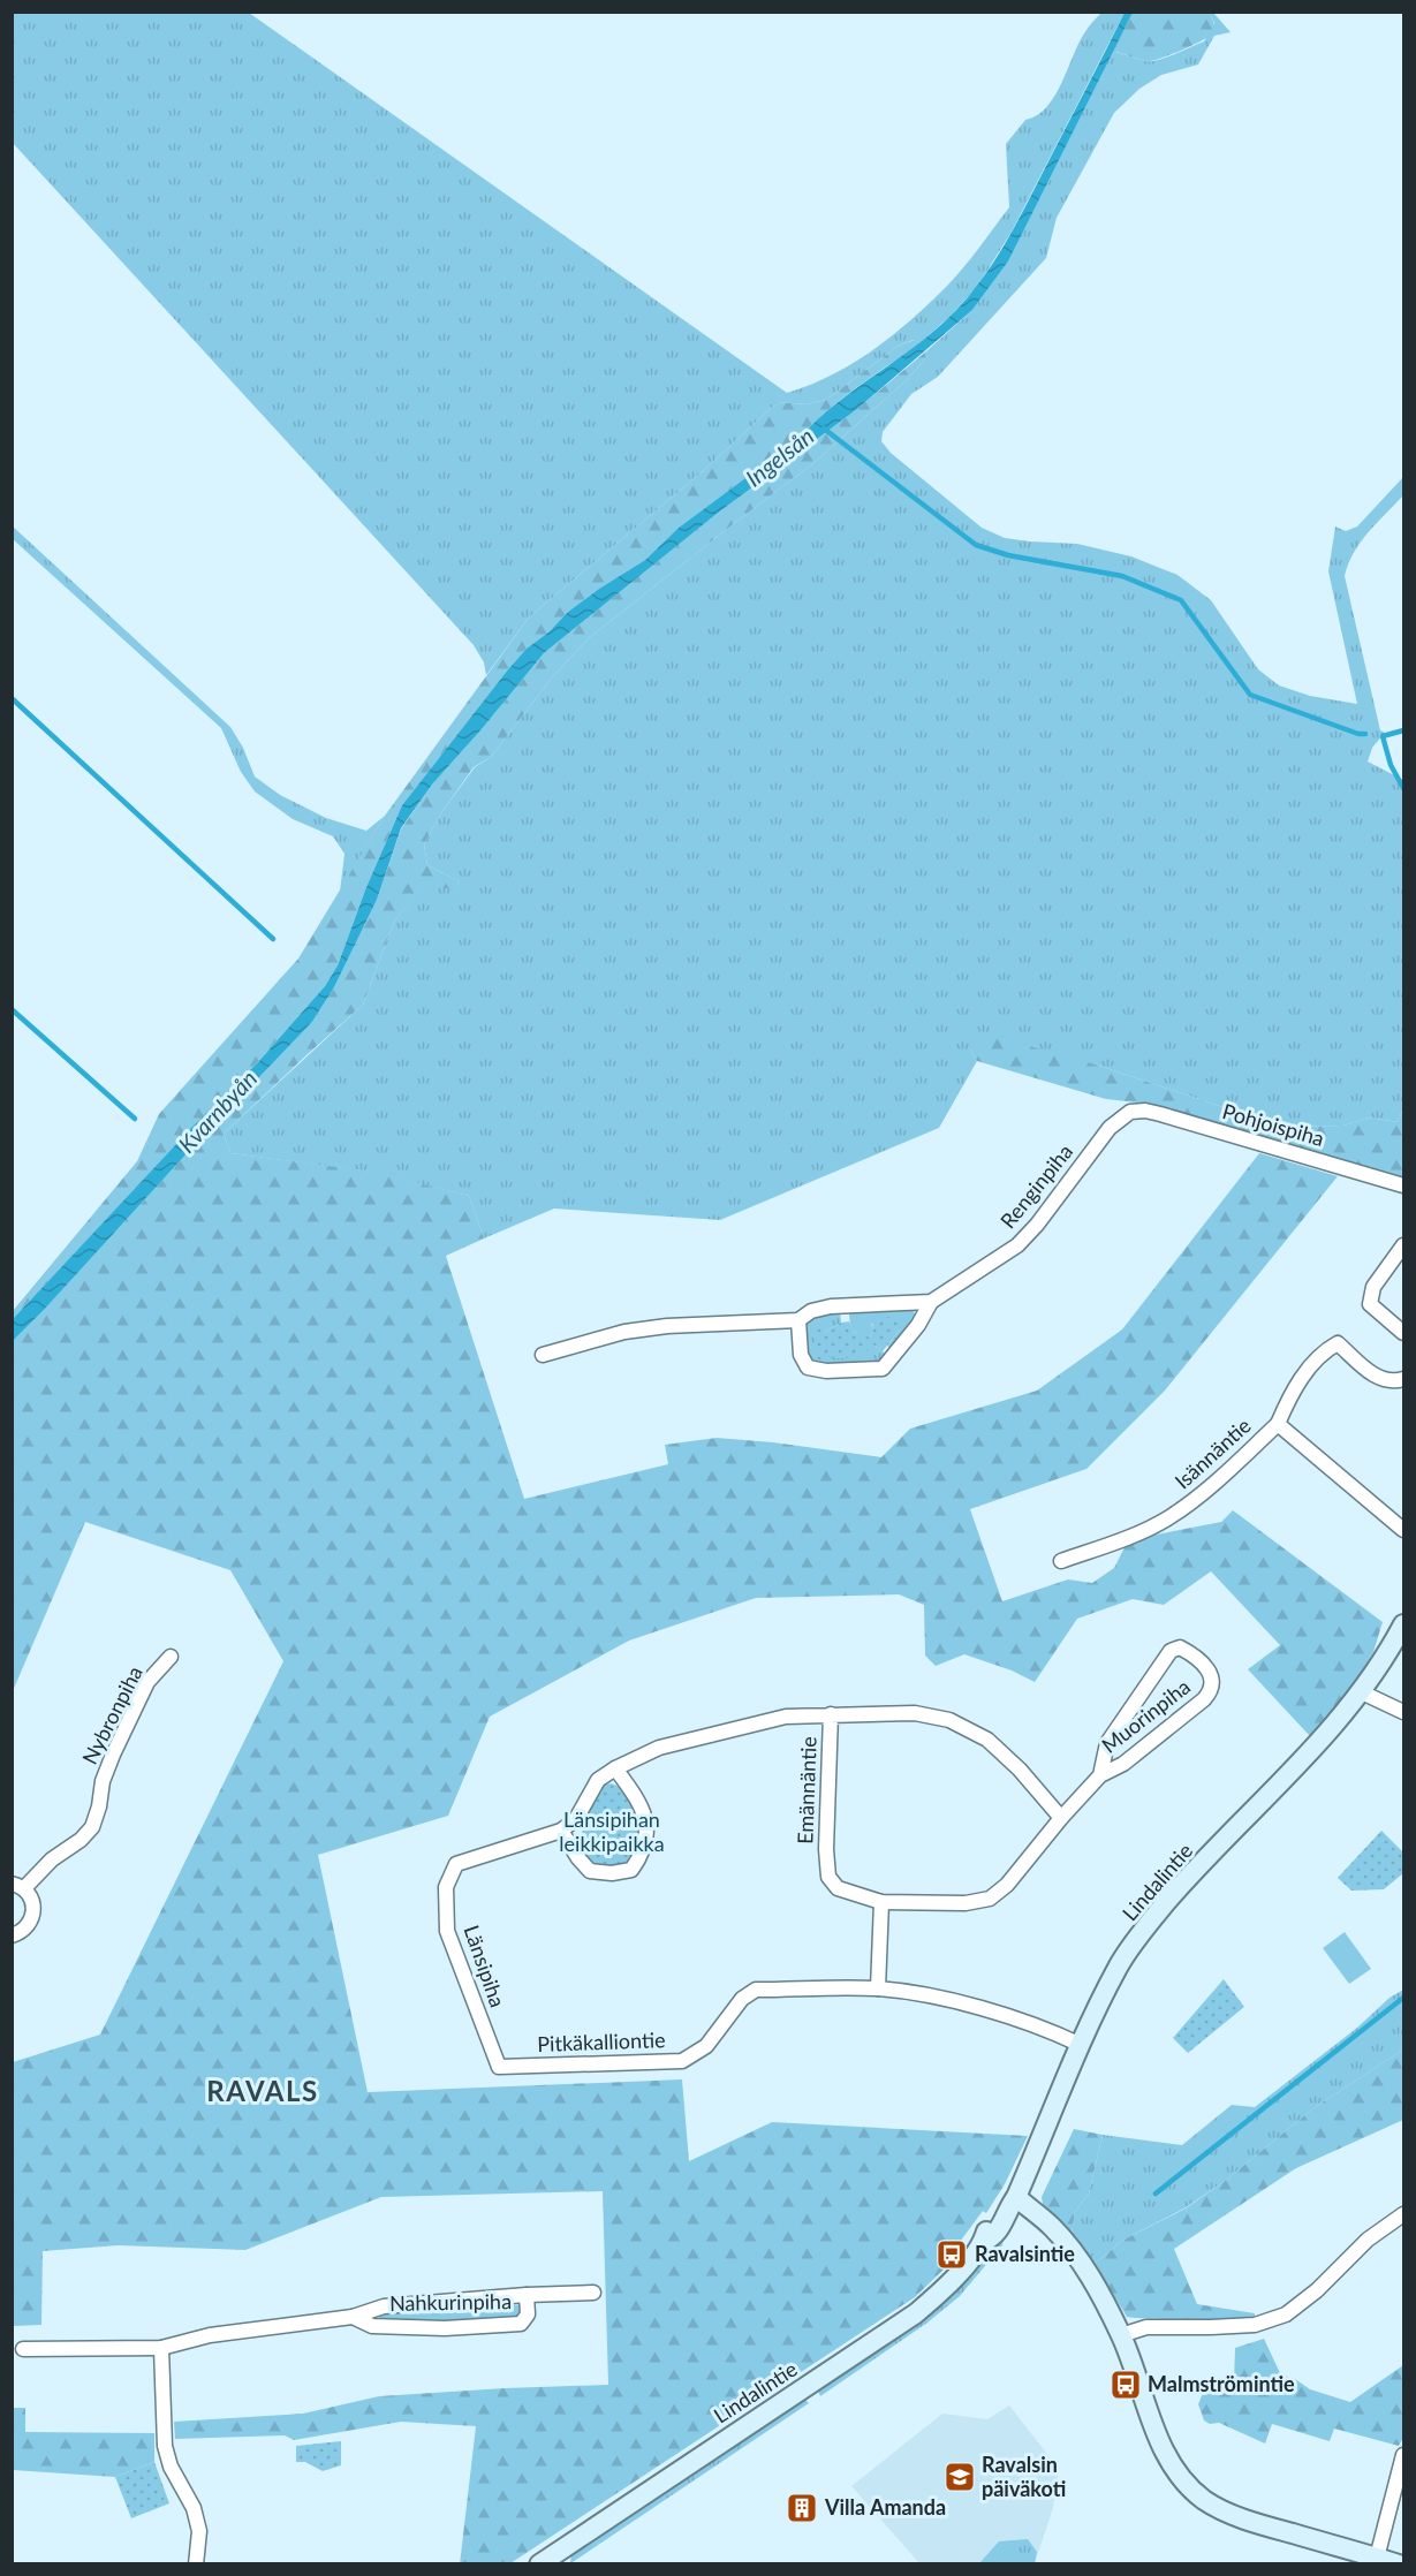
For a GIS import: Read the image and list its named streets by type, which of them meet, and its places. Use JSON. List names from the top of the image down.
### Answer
{
  "streets": {
    "street": [
      "Pohjoispiha",
      "Renginpiha",
      "Isännäntie",
      "Nybronpiha",
      "Muorinpiha",
      "Emännäntie",
      "Lindalintie",
      "Länsipiha",
      "Pitkäkalliontie",
      "Nahkurinpiha"
    ]
  },
  "crossings": [
    ["Pohjoispiha", "Renginpiha"],
    ["Muorinpiha", "Emännäntie"],
    ["Lindalintie", "Pitkäkalliontie"],
    ["Länsipiha", "Pitkäkalliontie"]
  ],
  "districts": ["RAVALS"],
  "water": ["Ingelsån", "Kvarnbyån"],
  "parks": ["Länsipihan leikkipaikka"],
  "places": {
    "bus stop": ["Ravalsintie", "Malmströmintie"],
    "school or university": ["Ravalsin päiväkoti"],
    "building": ["Villa Amanda"]
  }
}
